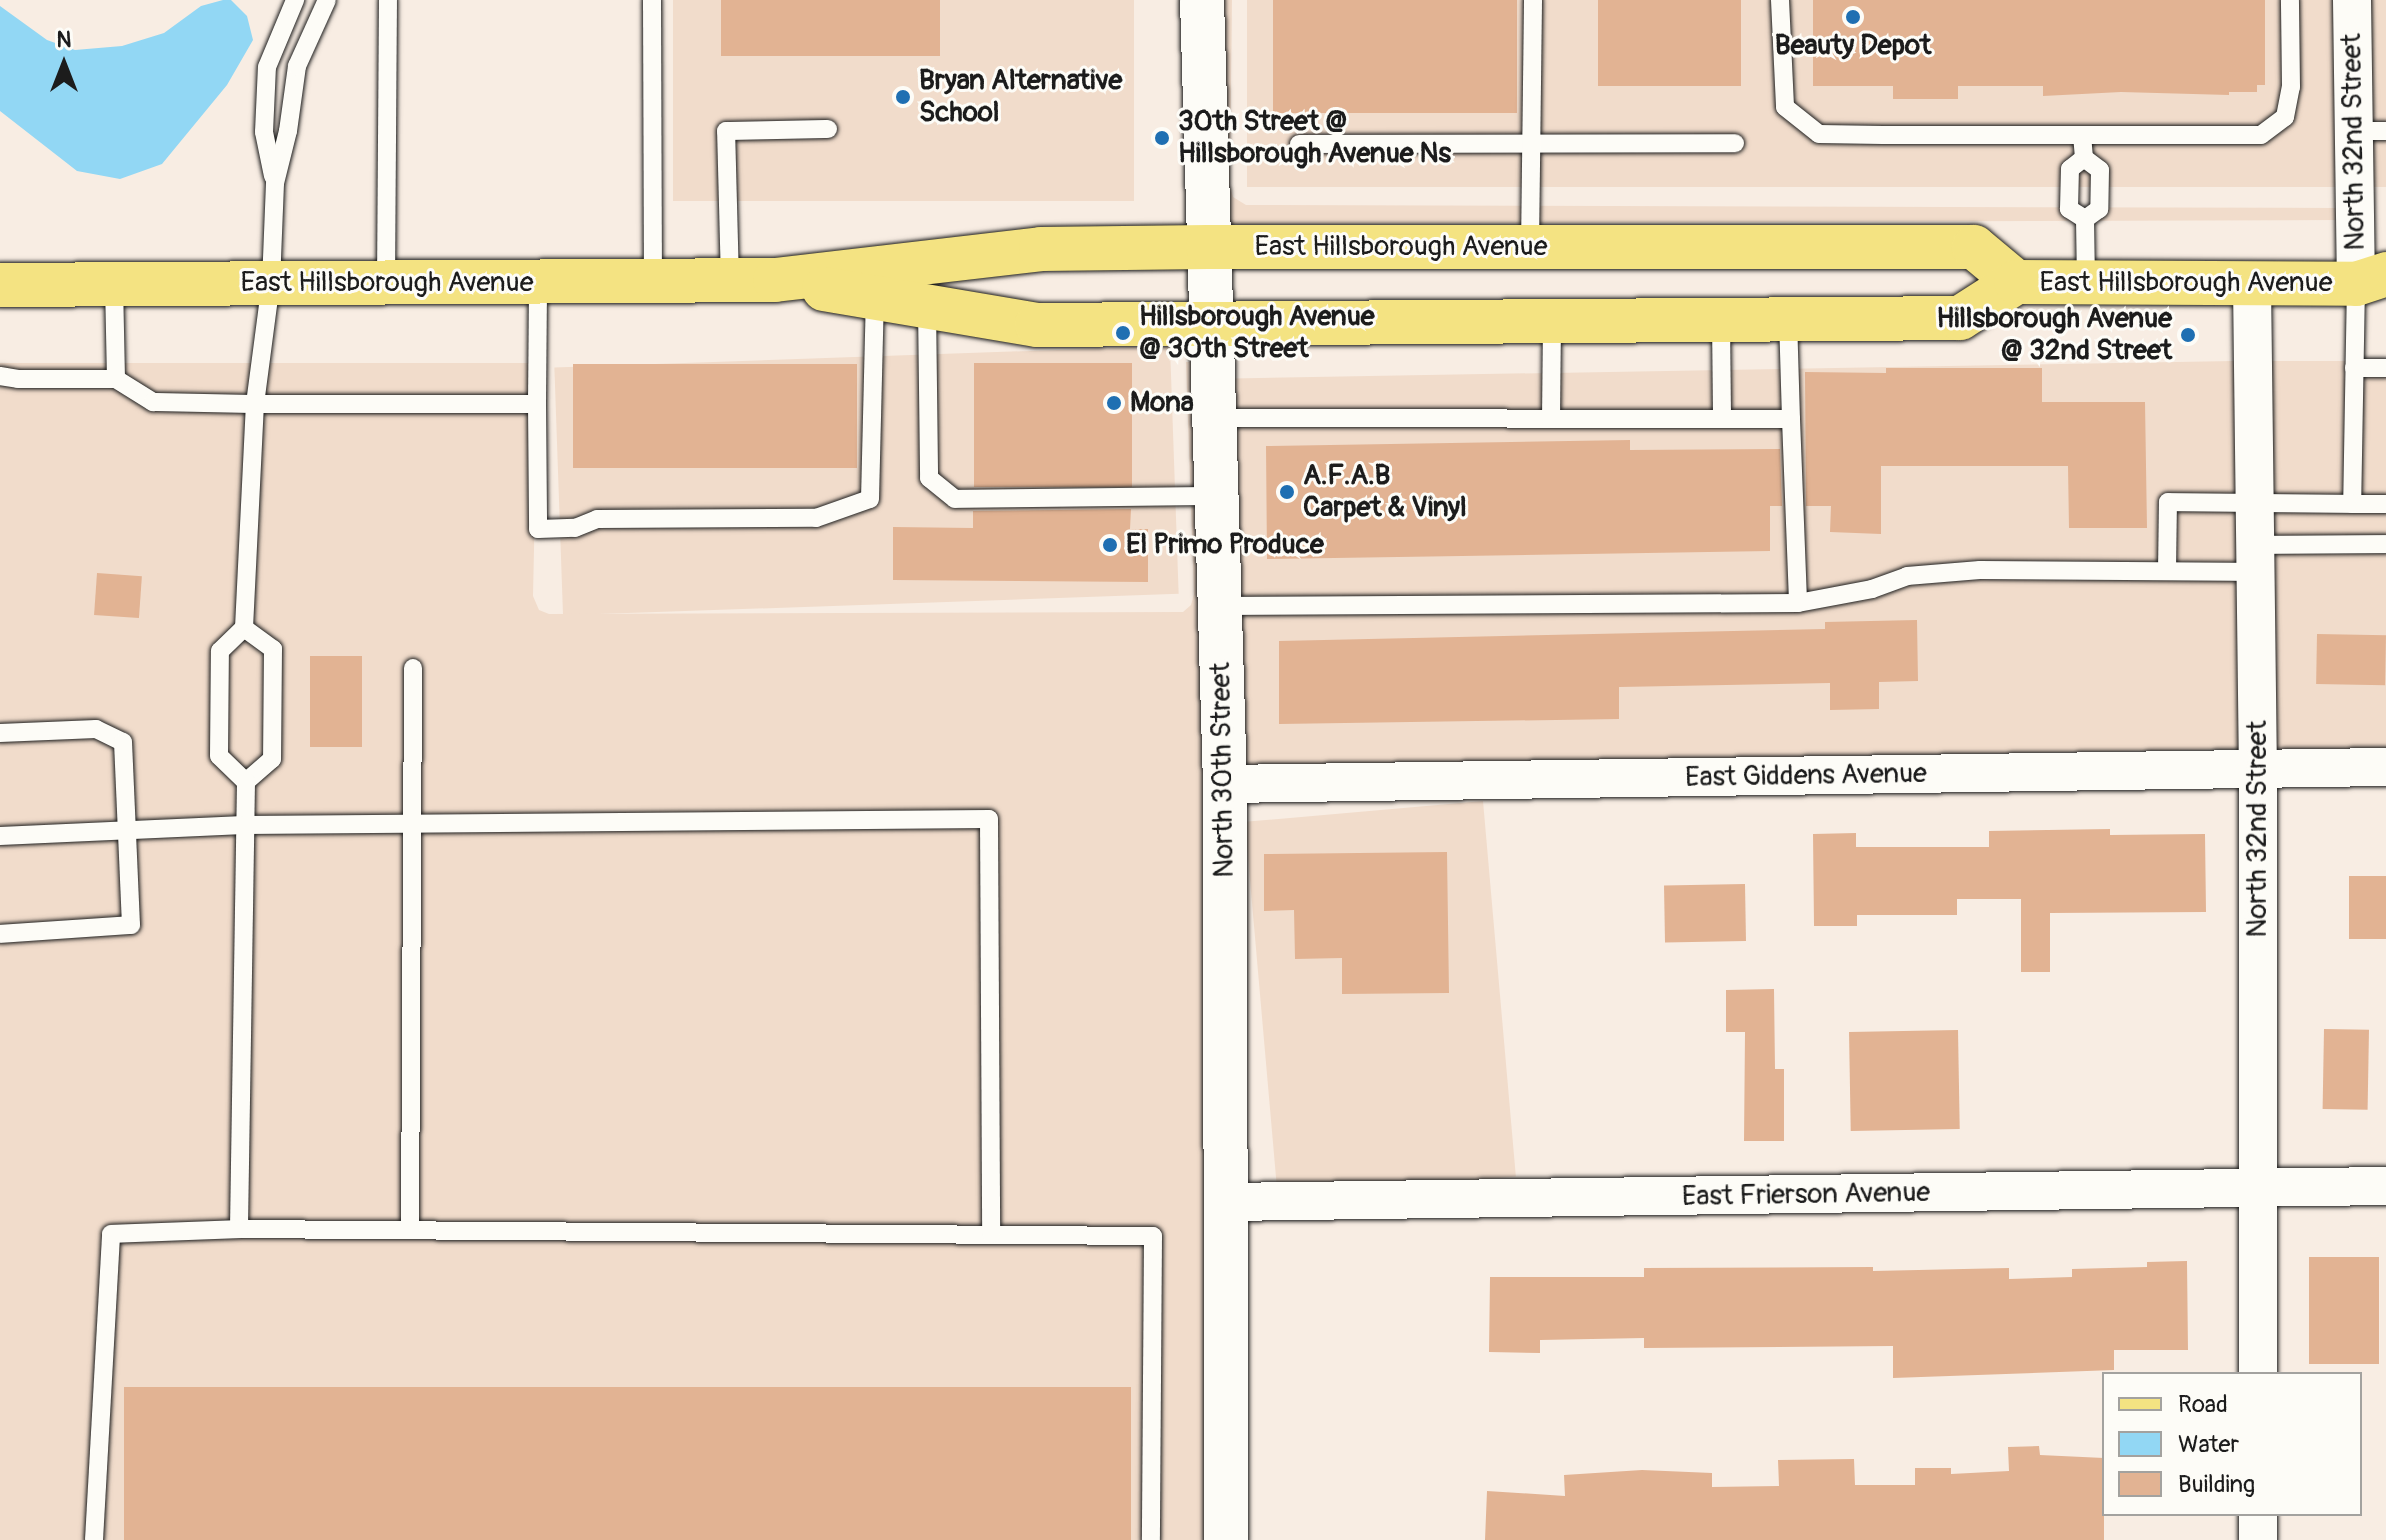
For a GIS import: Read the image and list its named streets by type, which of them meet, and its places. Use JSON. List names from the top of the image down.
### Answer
{
  "streets": {
    "main road": ["East Hillsborough Avenue"],
    "street": [
      "North 32nd Street",
      "North 30th Street",
      "East Giddens Avenue",
      "East Frierson Avenue"
    ]
  },
  "crossings": [
    ["North 32nd Street", "East Hillsborough Avenue"],
    ["North 32nd Street", "East Giddens Avenue"],
    ["North 32nd Street", "East Frierson Avenue"],
    ["East Hillsborough Avenue", "North 30th Street"],
    ["North 30th Street", "East Giddens Avenue"],
    ["North 30th Street", "East Frierson Avenue"]
  ],
  "places": [
    "Beauty Depot",
    "Bryan Alternative School",
    "30th Street @ Hillsborough Avenue Ns",
    "Hillsborough Avenue @ 30th Street",
    "Hillsborough Avenue @ 32nd Street",
    "Mona",
    "A.F.A.B Carpet & Vinyl",
    "El Primo Produce"
  ],
  "legend": ["Road", "Water", "Building"],
  "north": "top"
}
